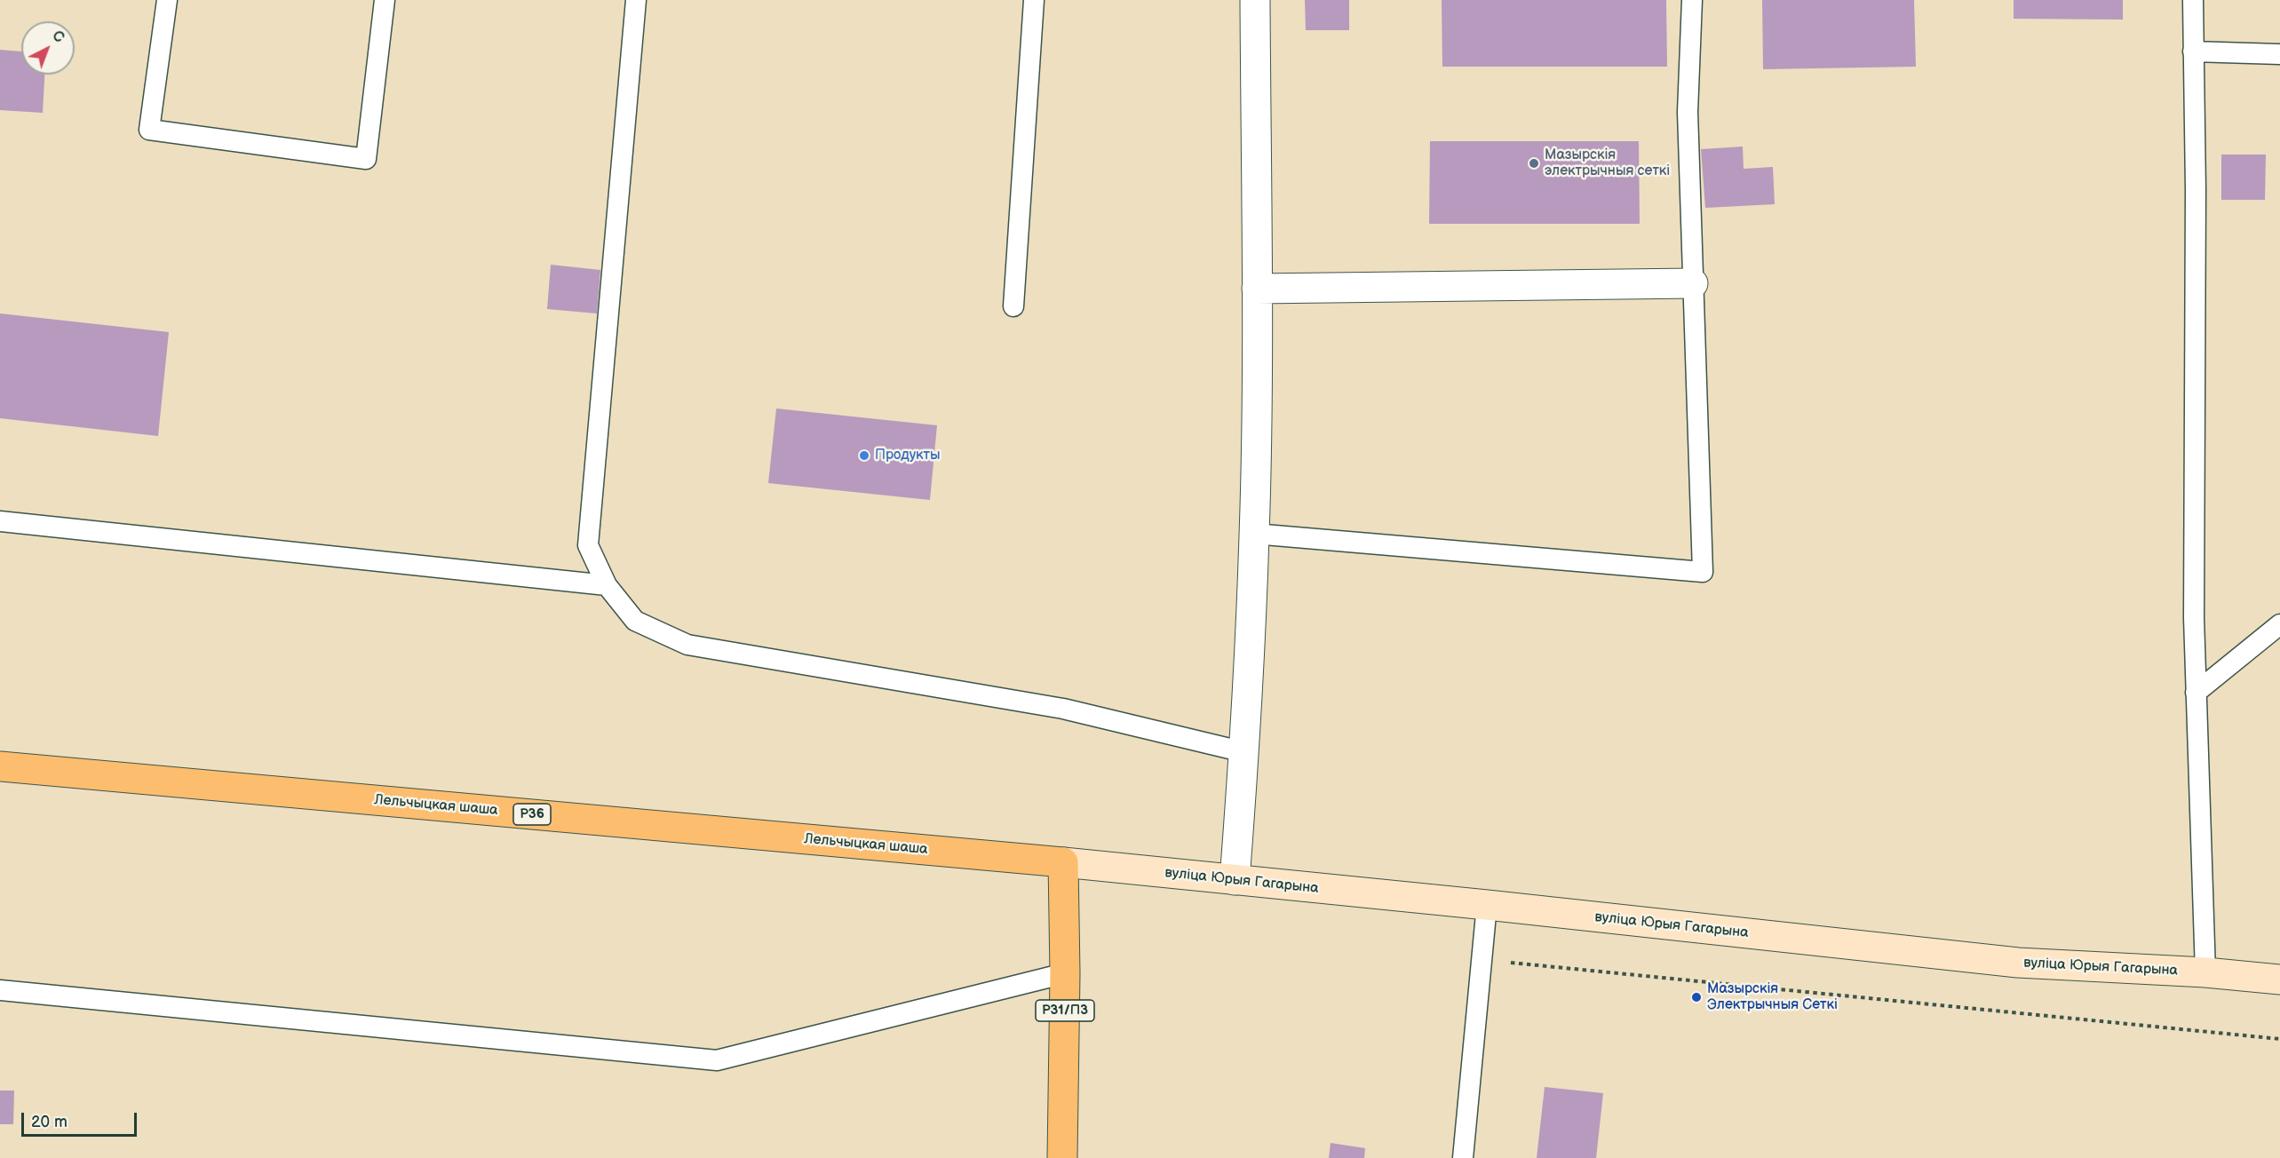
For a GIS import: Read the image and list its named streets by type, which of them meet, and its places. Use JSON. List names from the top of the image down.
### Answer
{
  "streets": {
    "main road": [
      "Лельчыцкая шаша",
      "Р36",
      "вуліца Юрыя Гагарына",
      "Р31/П3"
    ]
  },
  "crossings": [
    ["Лельчыцкая шаша", "вуліца Юрыя Гагарына"],
    ["Лельчыцкая шаша", "Р31/П3"],
    ["вуліца Юрыя Гагарына", "Р31/П3"]
  ],
  "places": ["Мазырскія электрычныя сеткі", "Продукты", "Мазырскія Электрычныя Сеткі"],
  "scale_bar": "20 m",
  "north": "top right"
}
